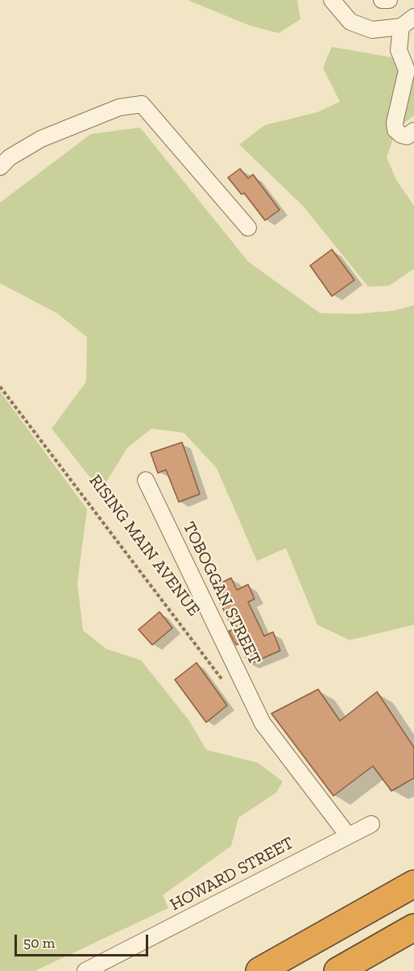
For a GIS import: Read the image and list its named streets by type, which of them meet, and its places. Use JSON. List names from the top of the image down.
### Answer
{
  "streets": {
    "street": ["TOBOGGAN STREET", "HOWARD STREET"],
    "path": ["RISING MAIN AVENUE"]
  },
  "crossings": [
    ["TOBOGGAN STREET", "HOWARD STREET"]
  ],
  "scale_bar": "50 m"
}
